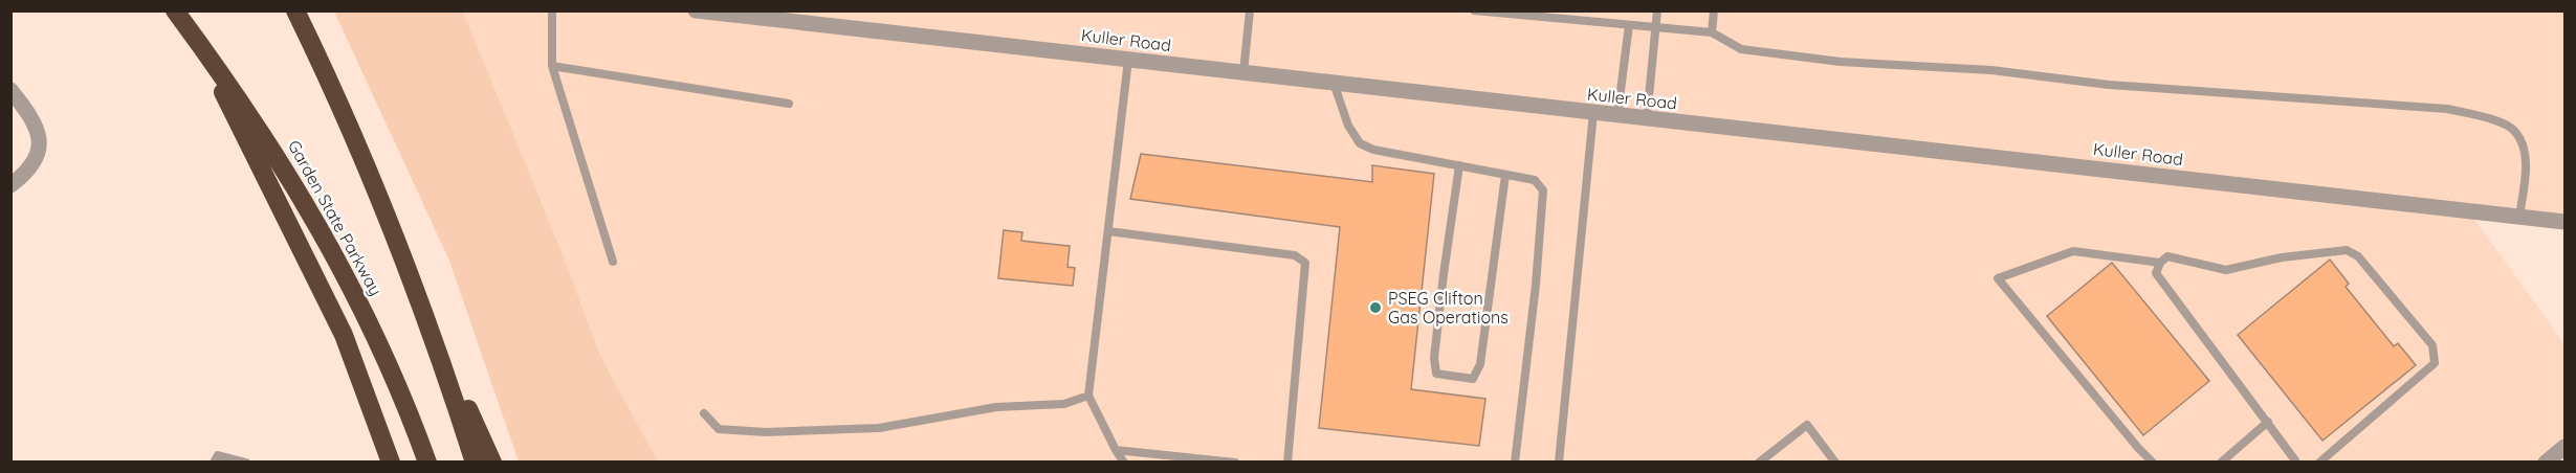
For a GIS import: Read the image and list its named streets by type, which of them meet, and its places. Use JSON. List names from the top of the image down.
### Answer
{
  "streets": {
    "highway": ["Garden State Parkway"],
    "street": ["Kuller Road"]
  },
  "places": ["PSEG Clifton Gas Operations"]
}
